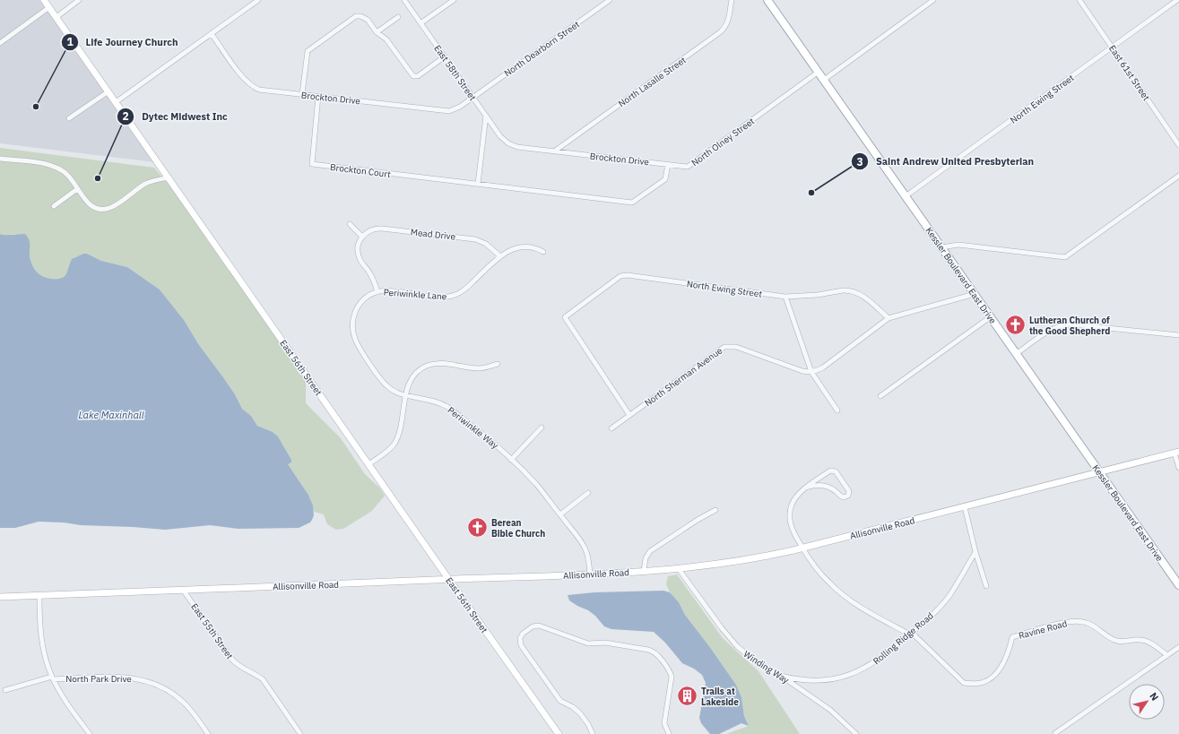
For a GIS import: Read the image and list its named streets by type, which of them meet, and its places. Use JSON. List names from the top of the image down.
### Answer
{
  "streets": {
    "main road": ["Kessler Boulevard East Drive", "East 56th Street", "Allisonville Road"],
    "street": [
      "North Dearborn Street",
      "East 58th Street",
      "East 61st Street",
      "North Lasalle Street",
      "Brockton Drive",
      "North Ewing Street",
      "North Olney Street",
      "Brockton Court",
      "Mead Drive",
      "Periwinkle Lane",
      "North Sherman Avenue",
      "Periwinkle Way",
      "Ravine Road",
      "East 55th Street",
      "Rolling Ridge Road",
      "Winding Way",
      "North Park Drive"
    ]
  },
  "crossings": [
    ["North Dearborn Street", "East 58th Street"],
    ["North Dearborn Street", "Brockton Drive"],
    ["East 58th Street", "Brockton Drive"],
    ["East 61st Street", "North Ewing Street"],
    ["North Lasalle Street", "Brockton Drive"],
    ["Brockton Drive", "North Olney Street"],
    ["Brockton Drive", "Brockton Court"],
    ["North Ewing Street", "Kessler Boulevard East Drive"],
    ["North Ewing Street", "North Sherman Avenue"],
    ["North Olney Street", "Brockton Court"],
    ["North Olney Street", "Kessler Boulevard East Drive"],
    ["Mead Drive", "Periwinkle Lane"],
    ["Kessler Boulevard East Drive", "Allisonville Road"],
    ["Periwinkle Lane", "Periwinkle Way"],
    ["East 56th Street", "Allisonville Road"],
    ["Periwinkle Way", "Allisonville Road"],
    ["Allisonville Road", "East 55th Street"],
    ["Allisonville Road", "Winding Way"],
    ["Ravine Road", "Rolling Ridge Road"],
    ["Rolling Ridge Road", "Winding Way"]
  ],
  "water": ["Lake Maxinhall"],
  "places": {
    "other": ["Life Journey Church", "Dytec Midwest Inc", "Saint Andrew United Presbyterian"],
    "church": ["Lutheran Church of the Good Shepherd", "Berean Bible Church"],
    "building": ["Trails at Lakeside"]
  },
  "north": "top right"
}
